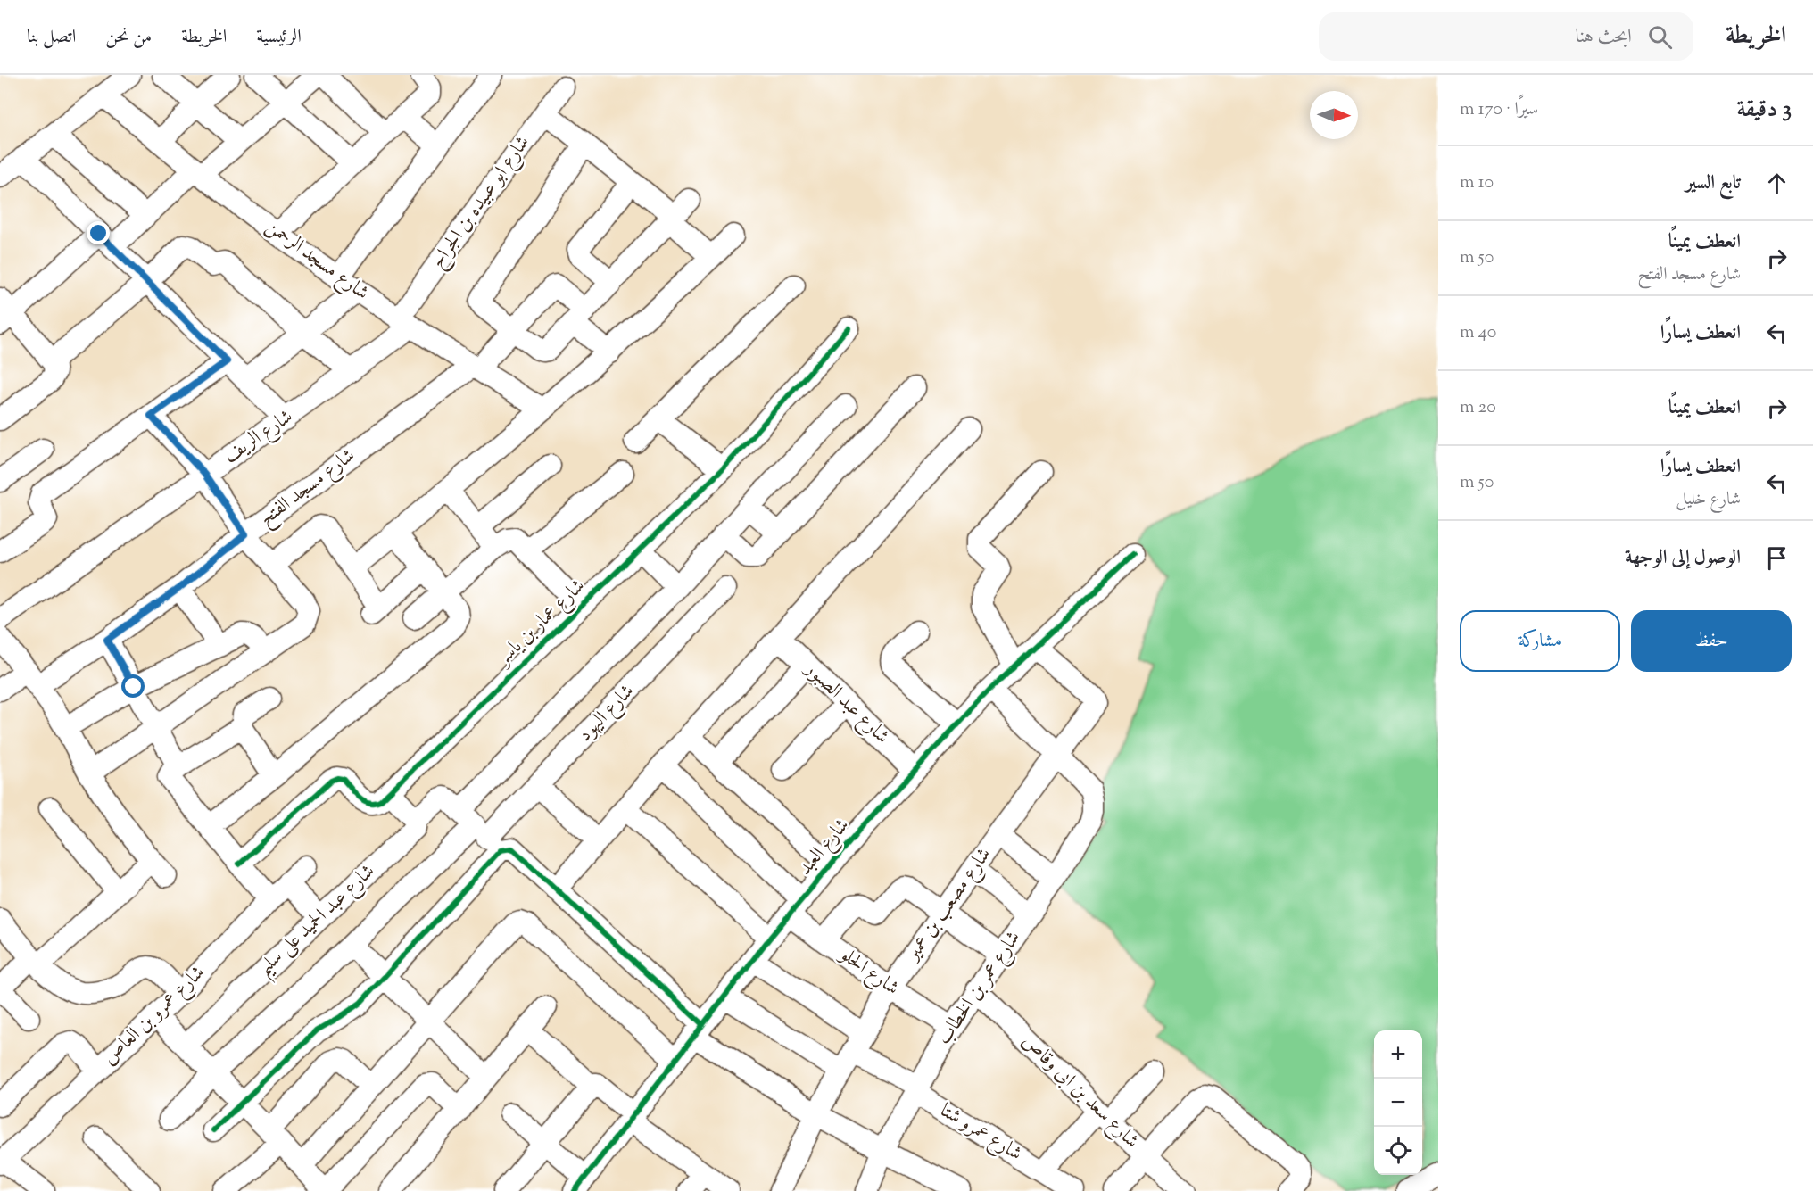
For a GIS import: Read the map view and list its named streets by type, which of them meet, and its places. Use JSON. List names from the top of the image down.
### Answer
{
  "streets": {
    "street": [
      "شارع ابو عبيده بن الجراح",
      "شارع مسجد الرحمن",
      "شارع الريف",
      "شارع مسجد الفتح",
      "شارع عمار بن ياسر",
      "شارع عبد الصبور",
      "شارع اليهود",
      "شارع العبد",
      "شارع مصعب بن عمير",
      "شارع عبد الحميد على سليم",
      "شارع الحلو",
      "شارع عمر بن الخطاب",
      "شارع عمرو بن العاص",
      "شارع سعد بن ابى وقاص",
      "شارع عمرو شتا"
    ]
  },
  "crossings": [
    ["شارع ابو عبيده بن الجراح", "شارع مسجد الرحمن"],
    ["شارع ابو عبيده بن الجراح", "شارع الريف"],
    ["شارع مسجد الرحمن", "شارع الريف"],
    ["شارع مسجد الرحمن", "شارع مسجد الفتح"],
    ["شارع عبد الصبور", "شارع العبد"],
    ["شارع اليهود", "شارع عبد الحميد على سليم"],
    ["شارع العبد", "شارع مصعب بن عمير"],
    ["شارع العبد", "شارع الحلو"],
    ["شارع مصعب بن عمير", "شارع الحلو"],
    ["شارع مصعب بن عمير", "شارع عمر بن الخطاب"],
    ["شارع مصعب بن عمير", "شارع عمرو شتا"],
    ["شارع الحلو", "شارع عمر بن الخطاب"],
    ["شارع عمر بن الخطاب", "شارع سعد بن ابى وقاص"],
    ["شارع عمر بن الخطاب", "شارع عمرو شتا"]
  ],
  "north": "right",
  "page": {
    "header": "الخريطة",
    "search": "ابحث هنا",
    "nav": [
      "الرئيسية",
      "الخريطة",
      "من نحن",
      "اتصل بنا"
    ],
    "heading": ["3 دقيقة", "سيرًا · 170 m"],
    "list": [
      ["تابع السير", "10 m"],
      ["انعطف يمينًا", "شارع مسجد الفتح", "50 m"],
      ["انعطف يسارًا", "40 m"],
      ["انعطف يمينًا", "20 m"],
      ["انعطف يسارًا", "شارع خليل", "50 m"],
      "الوصول إلى الوجهة"
    ],
    "buttons": ["حفظ", "مشاركة"],
    "map_buttons": ["+", "−"]
  }
}
